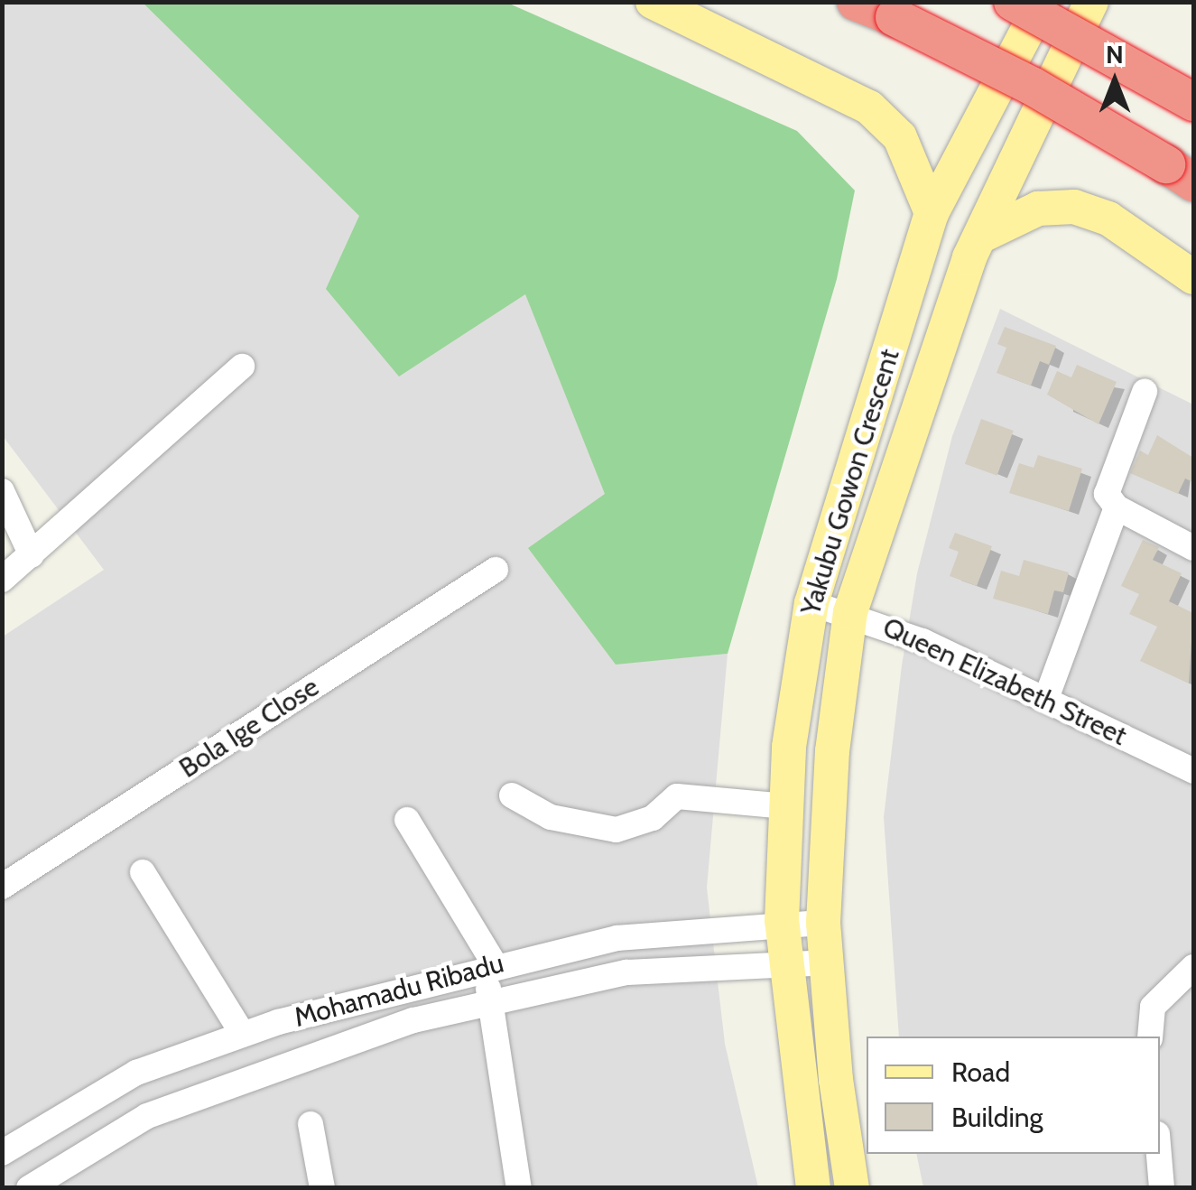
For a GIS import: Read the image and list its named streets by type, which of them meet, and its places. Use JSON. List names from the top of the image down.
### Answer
{
  "streets": {
    "main road": ["Yakubu Gowon Crescent"],
    "street": ["Queen Elizabeth Street", "Bola Ige Close", "Mohamadu Ribadu"]
  },
  "crossings": [
    ["Yakubu Gowon Crescent", "Queen Elizabeth Street"],
    ["Yakubu Gowon Crescent", "Mohamadu Ribadu"]
  ],
  "legend": ["Road", "Building"],
  "north": "top"
}
